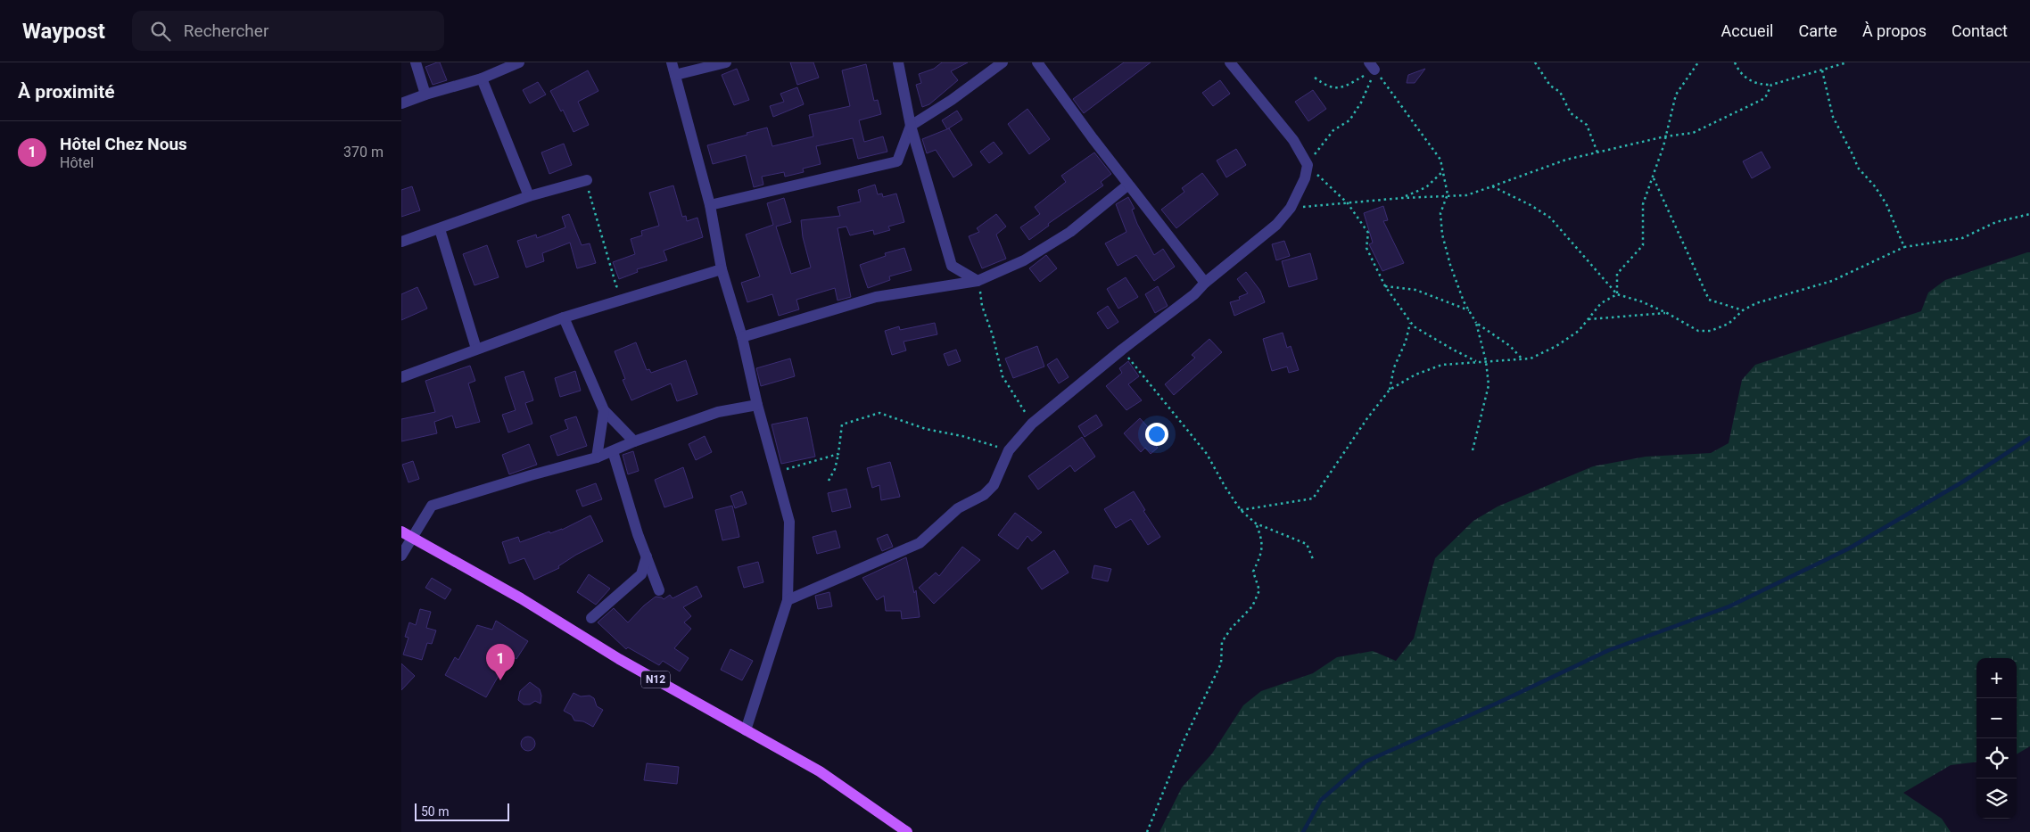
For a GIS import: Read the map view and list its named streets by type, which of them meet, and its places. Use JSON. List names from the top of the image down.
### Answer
{
  "streets": {
    "main road": ["N12"]
  },
  "scale_bar": "50 m",
  "page": {
    "header": "Waypost",
    "search": "Rechercher",
    "nav": [
      "Accueil",
      "Carte",
      "À propos",
      "Contact"
    ],
    "heading": "À proximité",
    "list": [
      {
        "mark": "1",
        "name": "Hôtel Chez Nous",
        "note": "Hôtel",
        "value": "370 m"
      }
    ],
    "pins": "1",
    "map_buttons": ["+", "−"],
    "scale": "50 m"
  }
}
